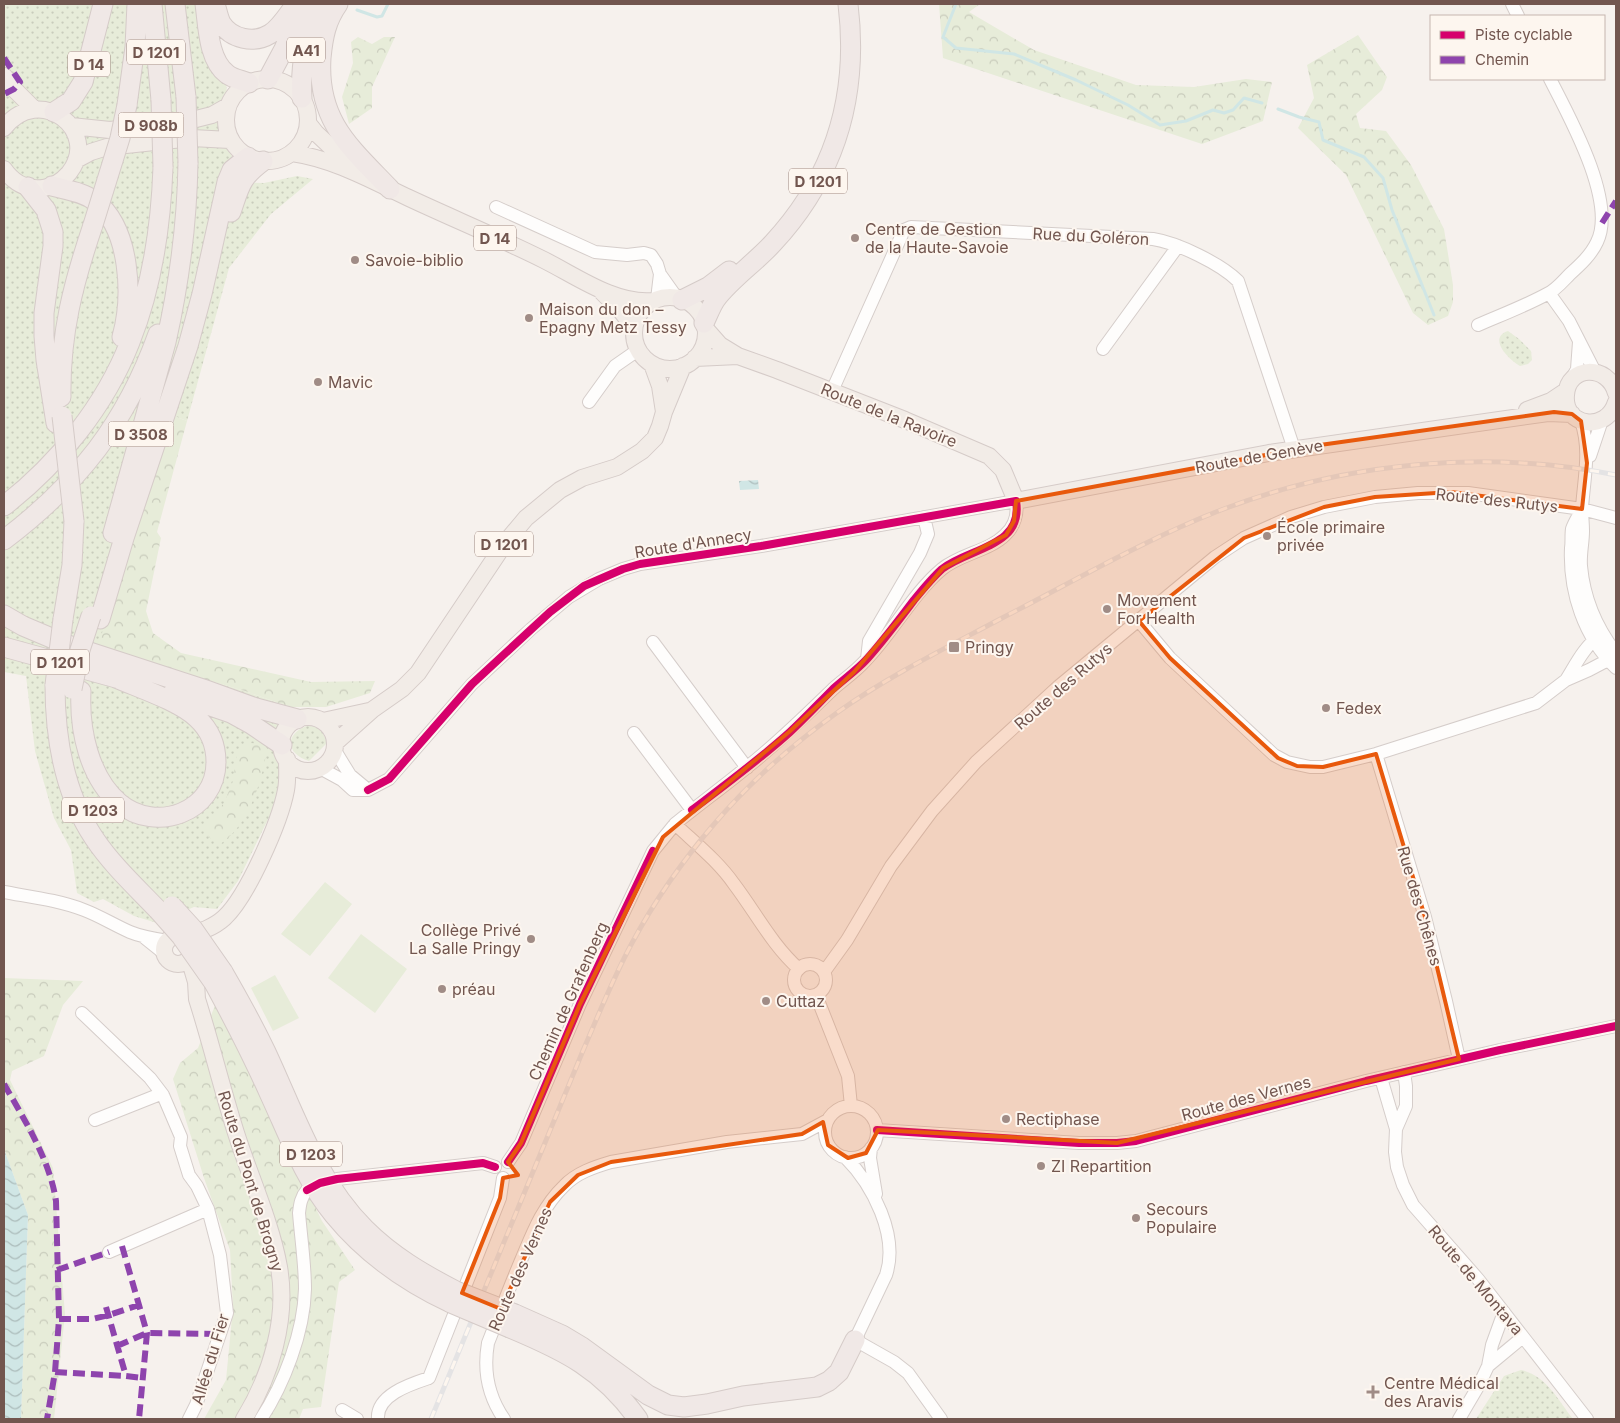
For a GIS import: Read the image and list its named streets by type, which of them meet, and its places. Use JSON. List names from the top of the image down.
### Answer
{
  "streets": {
    "highway": [
      "A41",
      "D 1201",
      "D 14",
      "D 3508",
      "D 1203"
    ],
    "main road": [
      "D 908b",
      "Route de la Ravoire",
      "Route de Genève",
      "Route du Pont de Brogny"
    ],
    "street": [
      "Rue du Goléron",
      "Route des Rutys",
      "Route d'Annecy",
      "Rue des Chênes",
      "Chemin de Grafenberg",
      "Route des Vernes",
      "Route de Montava",
      "Allée du Fier"
    ]
  },
  "crossings": [
    ["A41", "D 14"],
    ["A41", "D 908b"],
    ["D 1201", "D 14"],
    ["D 1201", "Route de la Ravoire"],
    ["D 14", "D 908b"],
    ["D 14", "Route de la Ravoire"],
    ["Rue du Goléron", "Route de la Ravoire"],
    ["Rue du Goléron", "Route de Genève"],
    ["Route de la Ravoire", "Route de Genève"],
    ["Route de la Ravoire", "Route d'Annecy"],
    ["Route de la Ravoire", "Chemin de Grafenberg"],
    ["D 3508", "D 1203"],
    ["Route de Genève", "Route d'Annecy"],
    ["Route de Genève", "Chemin de Grafenberg"],
    ["Route d'Annecy", "Chemin de Grafenberg"],
    ["Rue des Chênes", "Route des Vernes"],
    ["Route des Vernes", "Route de Montava"]
  ],
  "places": {
    "other": [
      "Centre de Gestion de la Haute-Savoie",
      "Savoie-biblio",
      "Maison du don – Epagny Metz Tessy",
      "Mavic",
      "École primaire privée",
      "Movement For Health",
      "Fedex",
      "Collège Privé La Salle Pringy",
      "préau",
      "Cuttaz",
      "Rectiphase",
      "ZI Repartition",
      "Secours Populaire"
    ],
    "transit": ["Pringy"],
    "health": ["Centre Médical des Aravis"]
  },
  "legend": ["Piste cyclable", "Chemin"]
}
